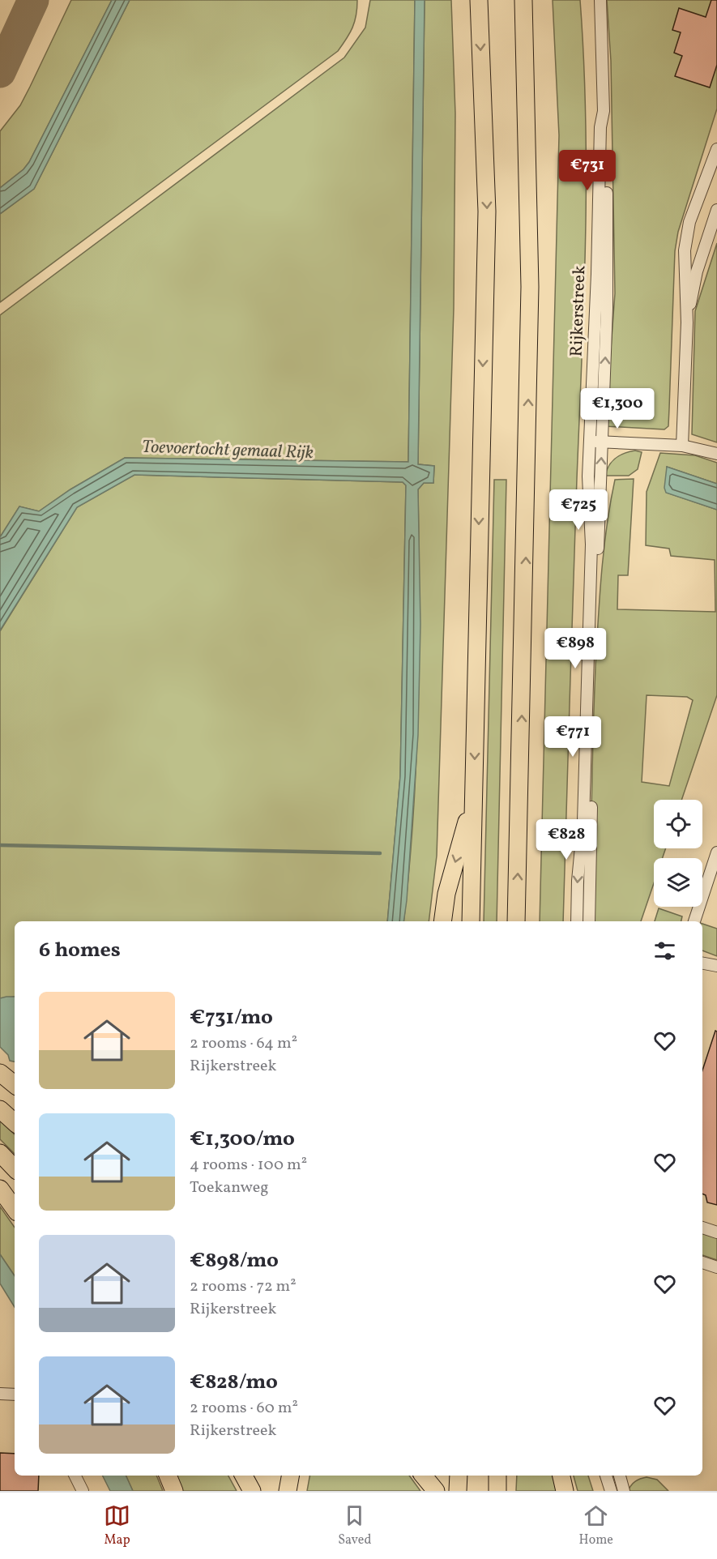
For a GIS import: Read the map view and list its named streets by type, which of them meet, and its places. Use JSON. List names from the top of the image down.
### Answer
{
  "streets": {
    "street": ["Rijkerstreek"]
  },
  "water": ["Toevoertocht gemaal Rijk"],
  "page": {
    "price": [
      "€731",
      "€1,300",
      "€725",
      "€898",
      "€771",
      "€828"
    ],
    "heading": "6 homes",
    "list": [
      {
        "name": "€731/mo",
        "note": "2 rooms · 64 m² · Rijkerstreek"
      },
      {
        "name": "€1,300/mo",
        "note": "4 rooms · 100 m² · Toekanweg"
      },
      {
        "name": "€898/mo",
        "note": "2 rooms · 72 m² · Rijkerstreek"
      },
      {
        "name": "€828/mo",
        "note": "2 rooms · 60 m² · Rijkerstreek"
      }
    ],
    "tabs": ["Map", "Saved", "Home"]
  }
}
